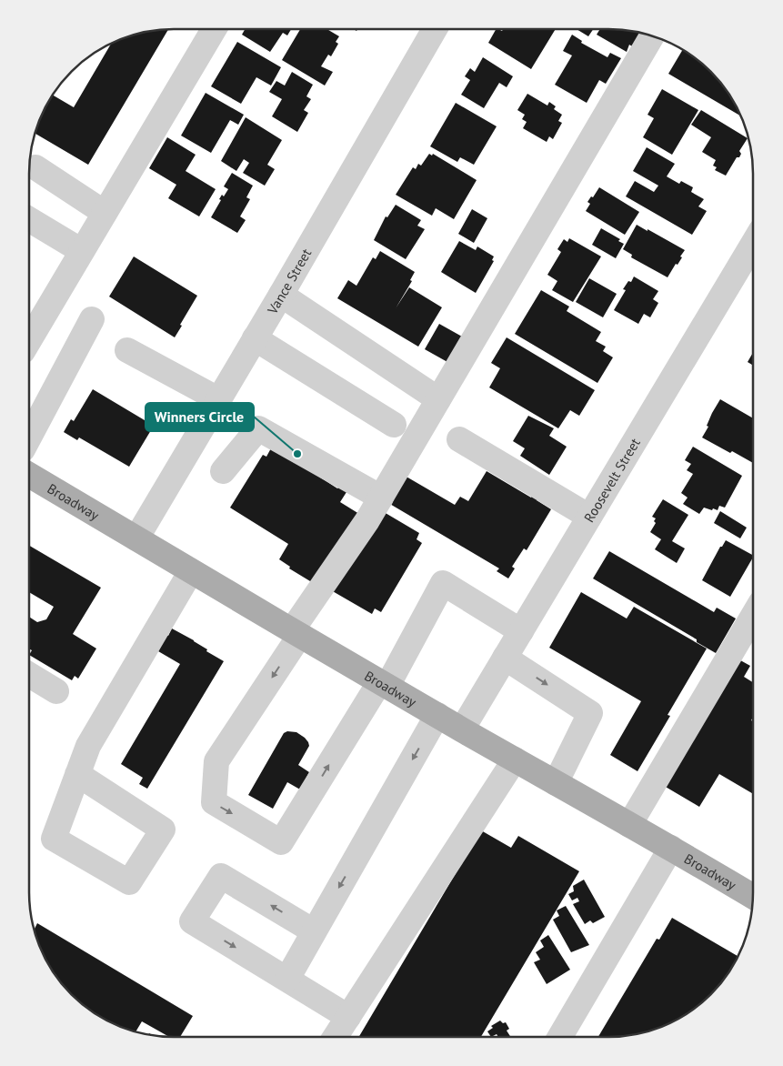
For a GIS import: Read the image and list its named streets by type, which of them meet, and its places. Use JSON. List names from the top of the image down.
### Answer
{
  "streets": {
    "main road": ["Broadway"],
    "street": ["Vance Street", "Roosevelt Street"]
  },
  "crossings": [
    ["Vance Street", "Broadway"],
    ["Roosevelt Street", "Broadway"]
  ],
  "places": ["Winners Circle"]
}
